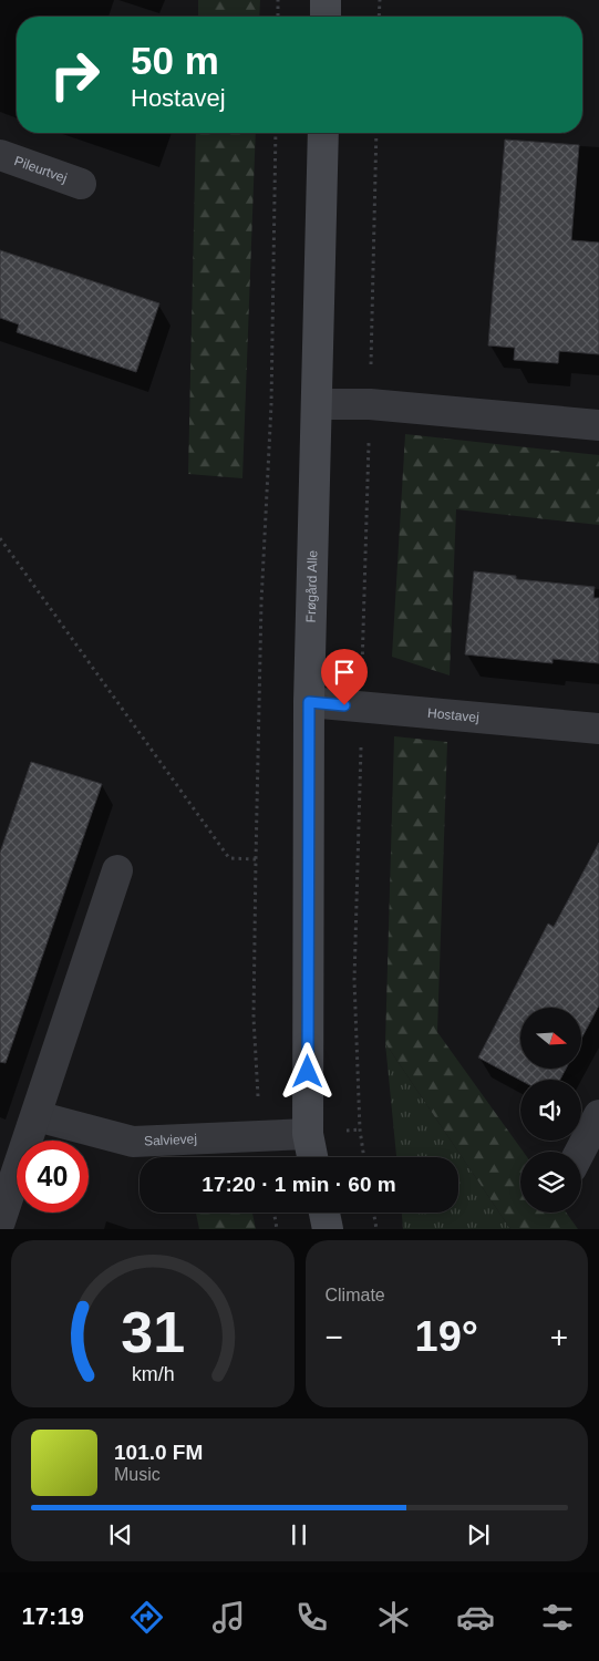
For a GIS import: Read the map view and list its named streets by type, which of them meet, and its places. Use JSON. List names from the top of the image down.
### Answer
{
  "streets": {
    "street": [
      "Pileurtvej",
      "Frøgård Alle",
      "Hostavej",
      "Salvievej"
    ]
  },
  "crossings": [
    ["Frøgård Alle", "Hostavej"],
    ["Frøgård Alle", "Salvievej"]
  ],
  "north": "right",
  "page": {
    "turn": ["50 m", "Hostavej"],
    "limit": "40",
    "trip": "17:20 · 1 min · 60 m",
    "tile": "Climate",
    "heat": ["−", "19°", "+"],
    "song": ["101.0 FM", "Music"],
    "tabs": "17:19",
    "gauge": ["31", "km/h"]
  }
}
